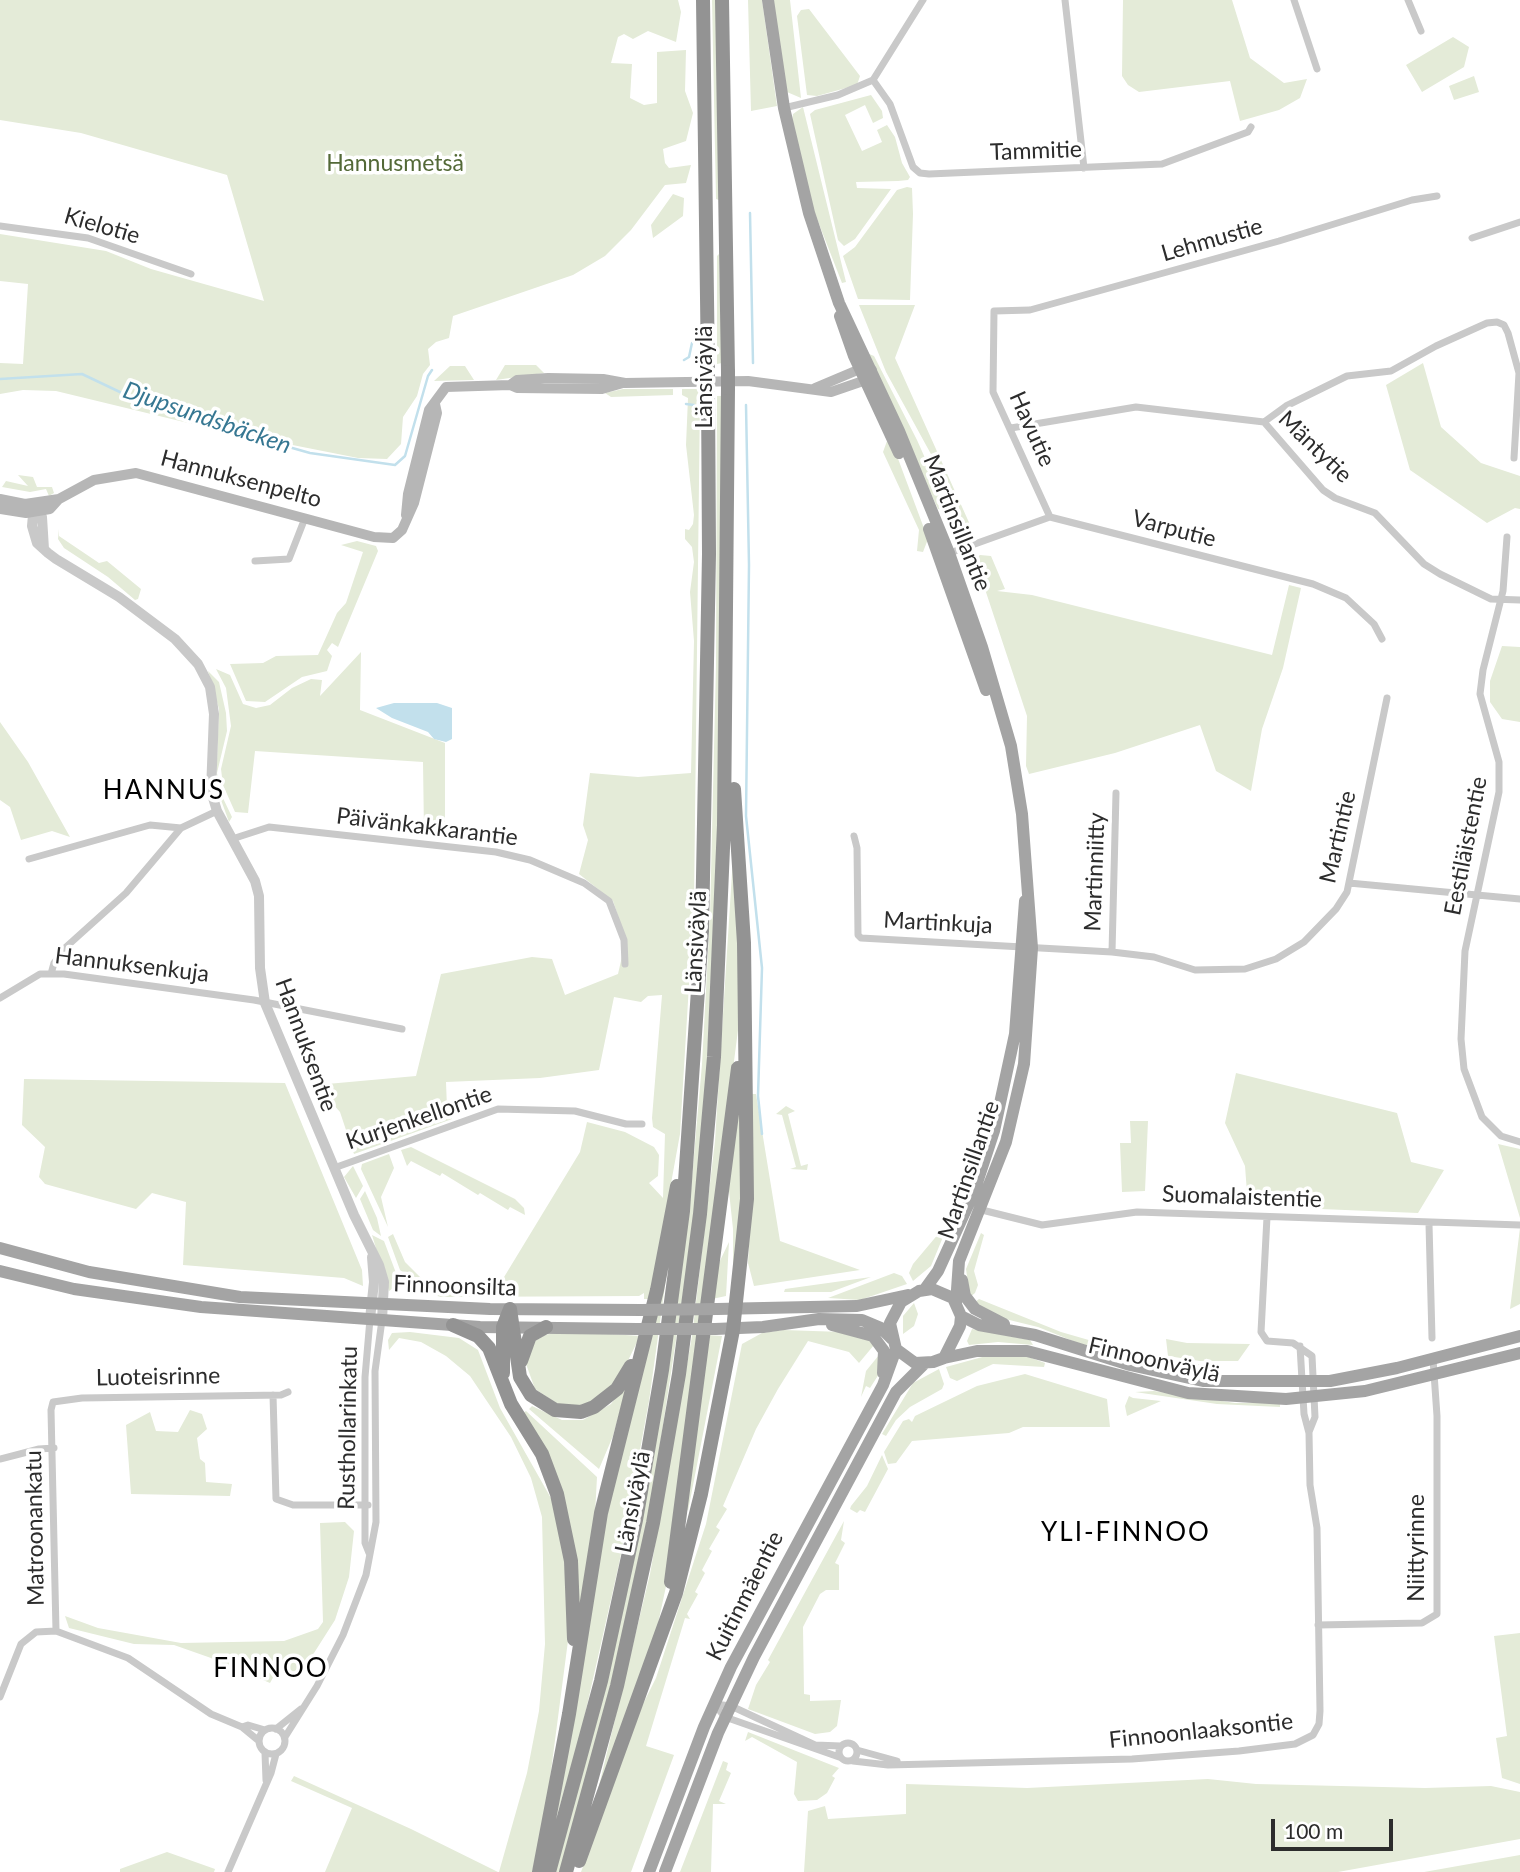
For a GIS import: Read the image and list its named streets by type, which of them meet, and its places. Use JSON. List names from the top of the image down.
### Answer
{
  "streets": {
    "highway": ["Länsiväylä"],
    "main road": [
      "Hannuksenpelto",
      "Martinsillantie",
      "Finnoonsilta",
      "Finnoonväylä",
      "Kuitinmäentie"
    ],
    "street": [
      "Tammitie",
      "Kielotie",
      "Lehmustie",
      "Havutie",
      "Mäntytie",
      "Varputie",
      "Päivänkakkarantie",
      "Martintie",
      "Eestiläistentie",
      "Martinniitty",
      "Martinkuja",
      "Hannuksenkuja",
      "Hannuksentie",
      "Kurjenkellontie",
      "Suomalaistentie",
      "Luoteisrinne",
      "Rusthollarinkatu",
      "Matroonankatu",
      "Niittyrinne",
      "Finnoonlaaksontie"
    ]
  },
  "crossings": [
    ["Lehmustie", "Havutie"],
    ["Havutie", "Mäntytie"],
    ["Havutie", "Varputie"],
    ["Mäntytie", "Eestiläistentie"],
    ["Hannuksenpelto", "Martinsillantie"],
    ["Hannuksenpelto", "Hannuksentie"],
    ["Martinsillantie", "Martintie"],
    ["Martinsillantie", "Martinkuja"],
    ["Martinsillantie", "Suomalaistentie"],
    ["Martinsillantie", "Finnoonsilta"],
    ["Martinsillantie", "Finnoonväylä"],
    ["Martinsillantie", "Kuitinmäentie"],
    ["Päivänkakkarantie", "Hannuksentie"],
    ["Martintie", "Martinniitty"],
    ["Martintie", "Martinkuja"],
    ["Hannuksenkuja", "Hannuksentie"],
    ["Hannuksentie", "Kurjenkellontie"],
    ["Hannuksentie", "Finnoonsilta"],
    ["Hannuksentie", "Rusthollarinkatu"],
    ["Suomalaistentie", "Finnoonlaaksontie"],
    ["Finnoonsilta", "Finnoonväylä"],
    ["Finnoonsilta", "Rusthollarinkatu"],
    ["Finnoonsilta", "Kuitinmäentie"],
    ["Finnoonväylä", "Niittyrinne"],
    ["Finnoonväylä", "Kuitinmäentie"],
    ["Finnoonväylä", "Finnoonlaaksontie"],
    ["Luoteisrinne", "Matroonankatu"],
    ["Niittyrinne", "Finnoonlaaksontie"]
  ],
  "districts": ["HANNUS", "YLI-FINNOO", "FINNOO"],
  "water": ["Djupsundsbäcken"],
  "parks": ["Hannusmetsä"],
  "scale_bar": "100 m"
}
